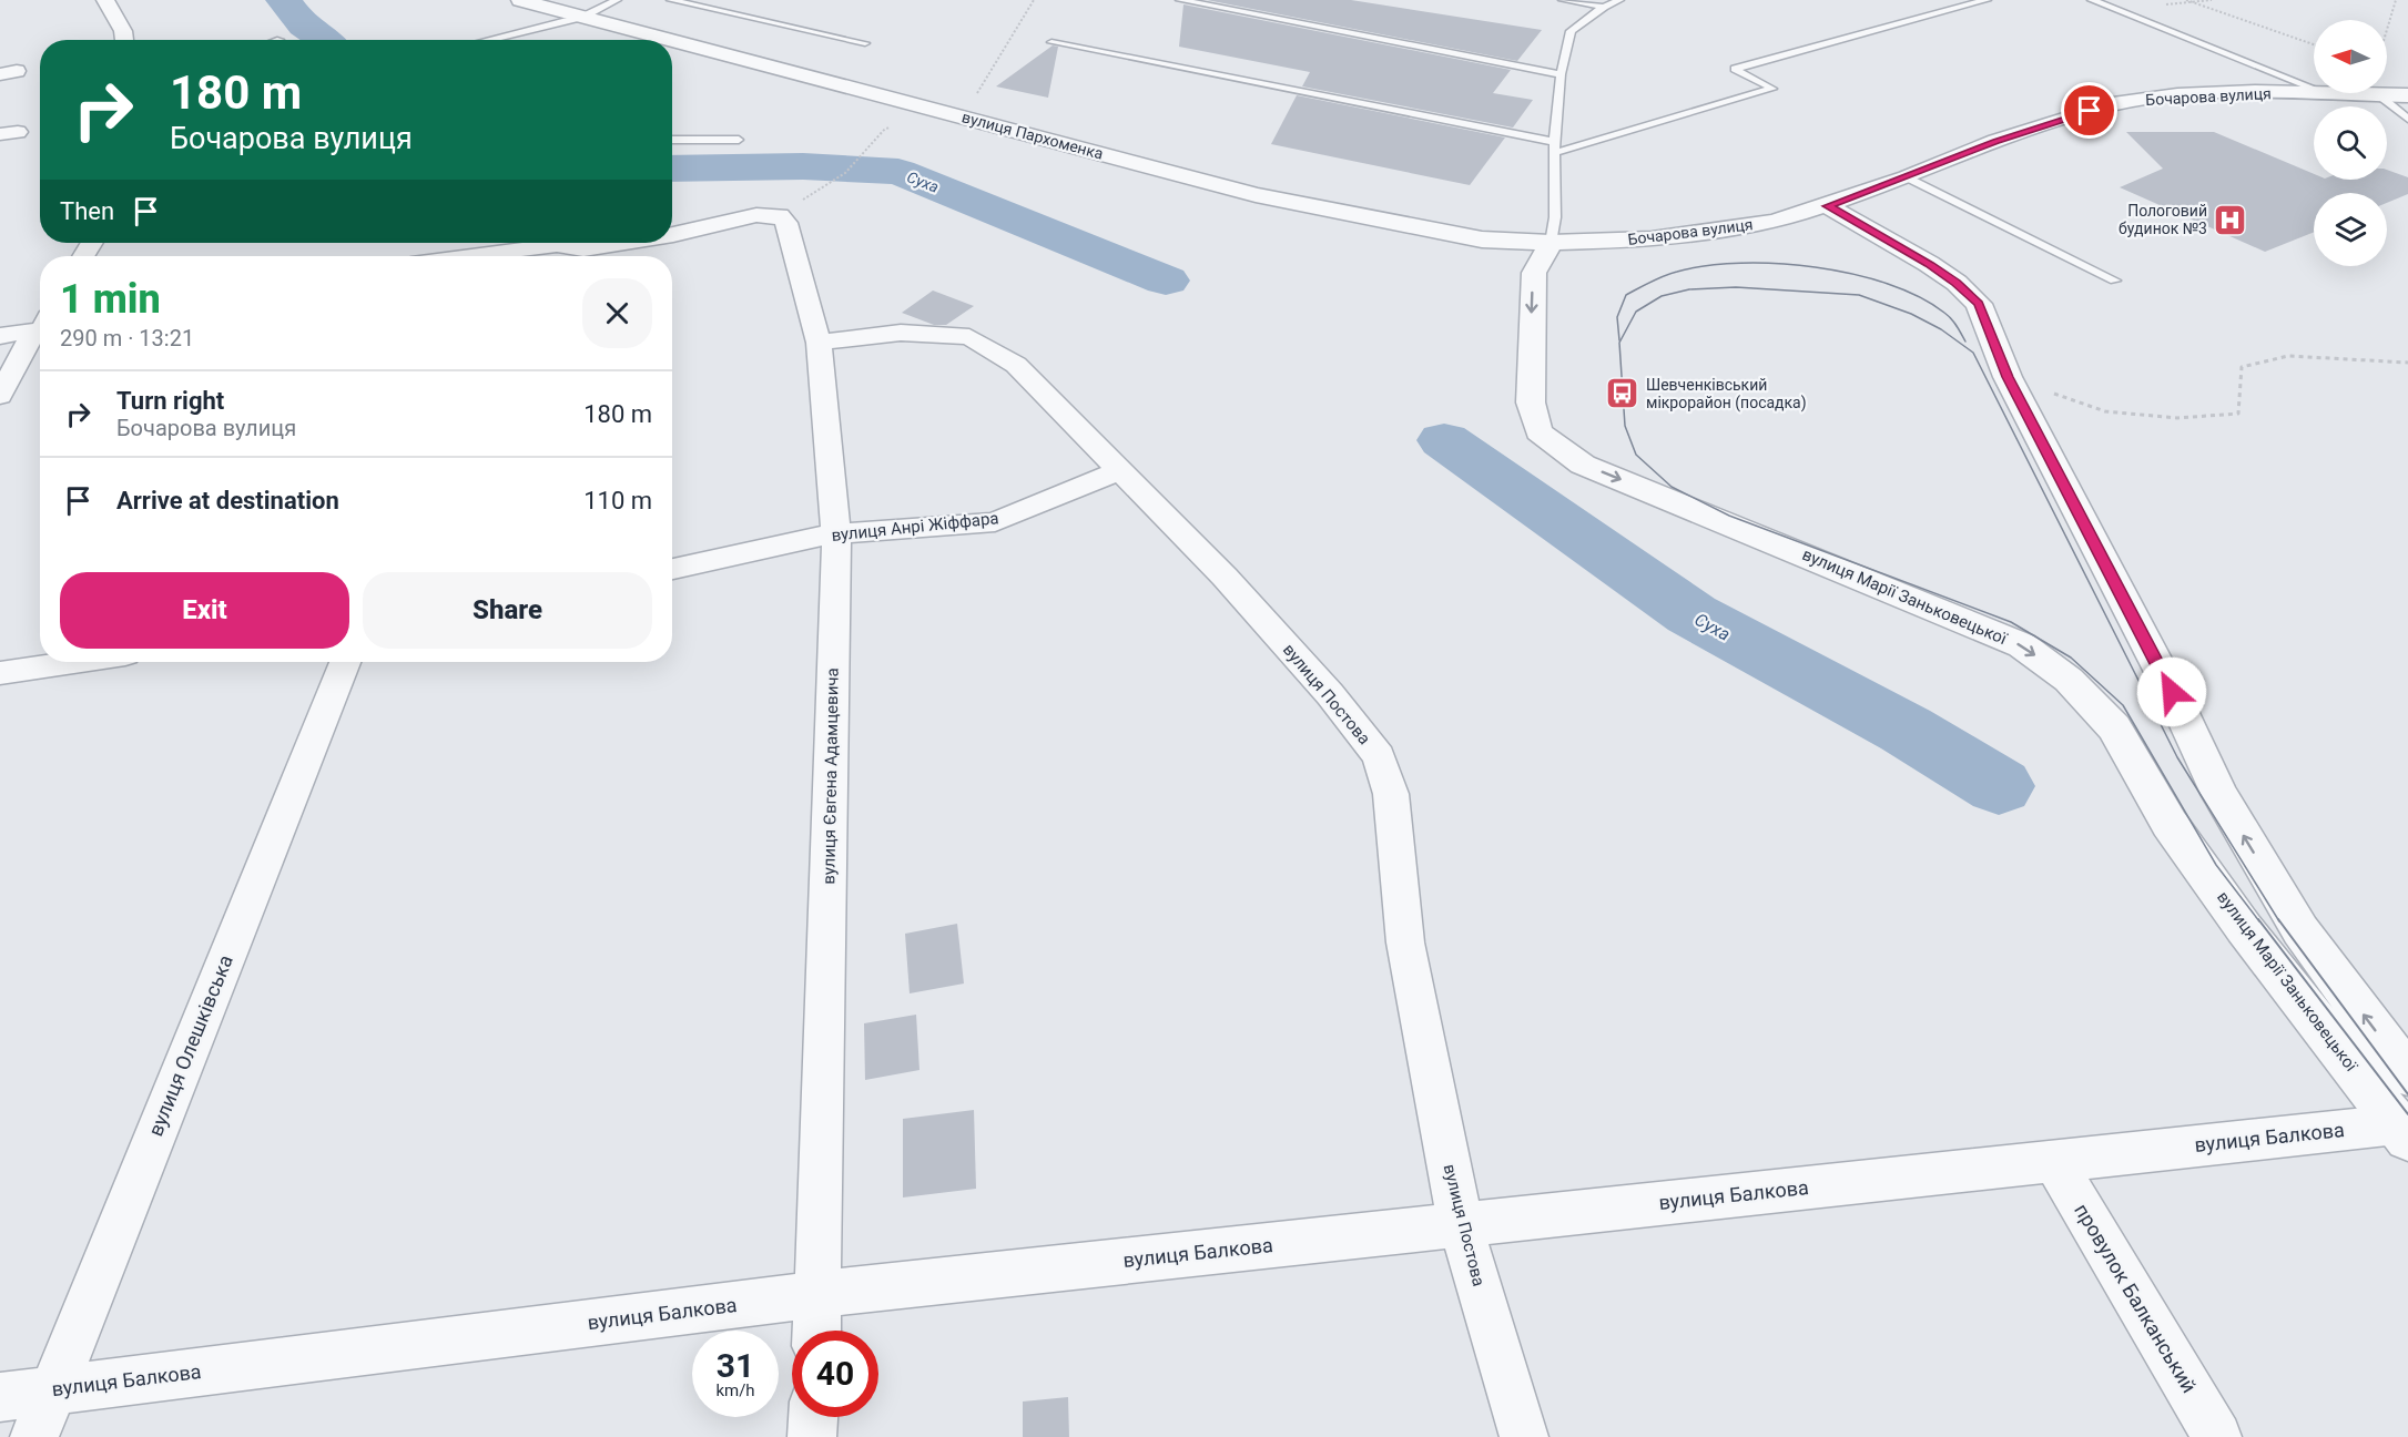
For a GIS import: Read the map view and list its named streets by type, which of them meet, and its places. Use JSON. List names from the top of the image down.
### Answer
{
  "streets": {
    "street": [
      "Бочарова вулиця",
      "вулиця Пархоменка",
      "вулиця Анрі Жіффара",
      "вулиця Марії Заньковецької",
      "вулиця Постова",
      "вулиця Євгена Адамцевича",
      "вулиця Олешківська",
      "вулиця Балкова",
      "провулок Балканський"
    ]
  },
  "crossings": [
    ["Бочарова вулиця", "вулиця Пархоменка"],
    ["Бочарова вулиця", "вулиця Марії Заньковецької"],
    ["вулиця Пархоменка", "вулиця Марії Заньковецької"],
    ["вулиця Анрі Жіффара", "вулиця Постова"],
    ["вулиця Анрі Жіффара", "вулиця Євгена Адамцевича"],
    ["вулиця Марії Заньковецької", "вулиця Балкова"],
    ["вулиця Постова", "вулиця Євгена Адамцевича"],
    ["вулиця Постова", "вулиця Балкова"],
    ["вулиця Євгена Адамцевича", "вулиця Балкова"],
    ["вулиця Олешківська", "вулиця Балкова"],
    ["вулиця Балкова", "провулок Балканський"]
  ],
  "water": ["Суха"],
  "places": {
    "hospital": ["Пологовий будинок №3"],
    "bus stop": ["Шевченківський мікрорайон (посадка)"]
  },
  "north": "left",
  "page": {
    "turn": ["180 m", "Бочарова вулиця"],
    "then": "Then",
    "heading": ["1 min", "290 m · 13:21"],
    "list": [
      {
        "name": "Turn right",
        "note": "Бочарова вулиця",
        "value": "180 m"
      },
      {
        "name": "Arrive at destination",
        "value": "110 m"
      }
    ],
    "buttons": ["Exit", "Share"],
    "speed": "31 km/h",
    "limit": "40"
  }
}
